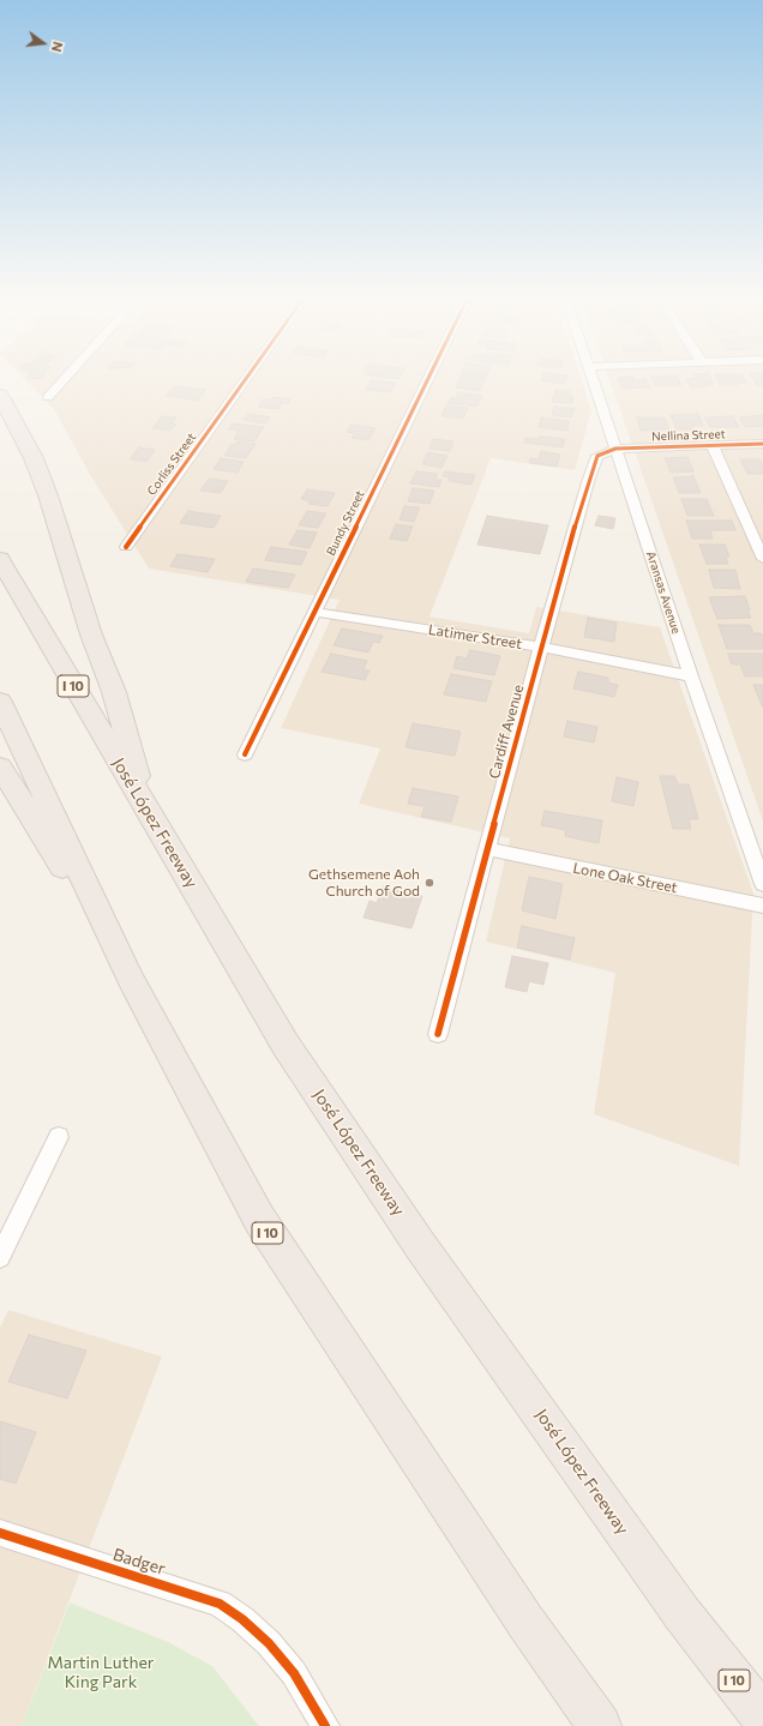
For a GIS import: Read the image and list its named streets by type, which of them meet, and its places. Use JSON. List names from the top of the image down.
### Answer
{
  "streets": {
    "highway": ["I 10", "José López Freeway"],
    "street": [
      "Nellina Street",
      "Corliss Street",
      "Bundy Street",
      "Aransas Avenue",
      "Latimer Street",
      "Cardiff Avenue",
      "Lone Oak Street",
      "Badger"
    ]
  },
  "crossings": [
    ["Nellina Street", "Aransas Avenue"],
    ["Nellina Street", "Cardiff Avenue"],
    ["Bundy Street", "Latimer Street"],
    ["Aransas Avenue", "Latimer Street"],
    ["Aransas Avenue", "Cardiff Avenue"],
    ["Latimer Street", "Cardiff Avenue"],
    ["Cardiff Avenue", "Lone Oak Street"]
  ],
  "parks": ["Martin Luther King Park"],
  "places": ["Gethsemene Aoh Church of God"],
  "north": "right"
}
